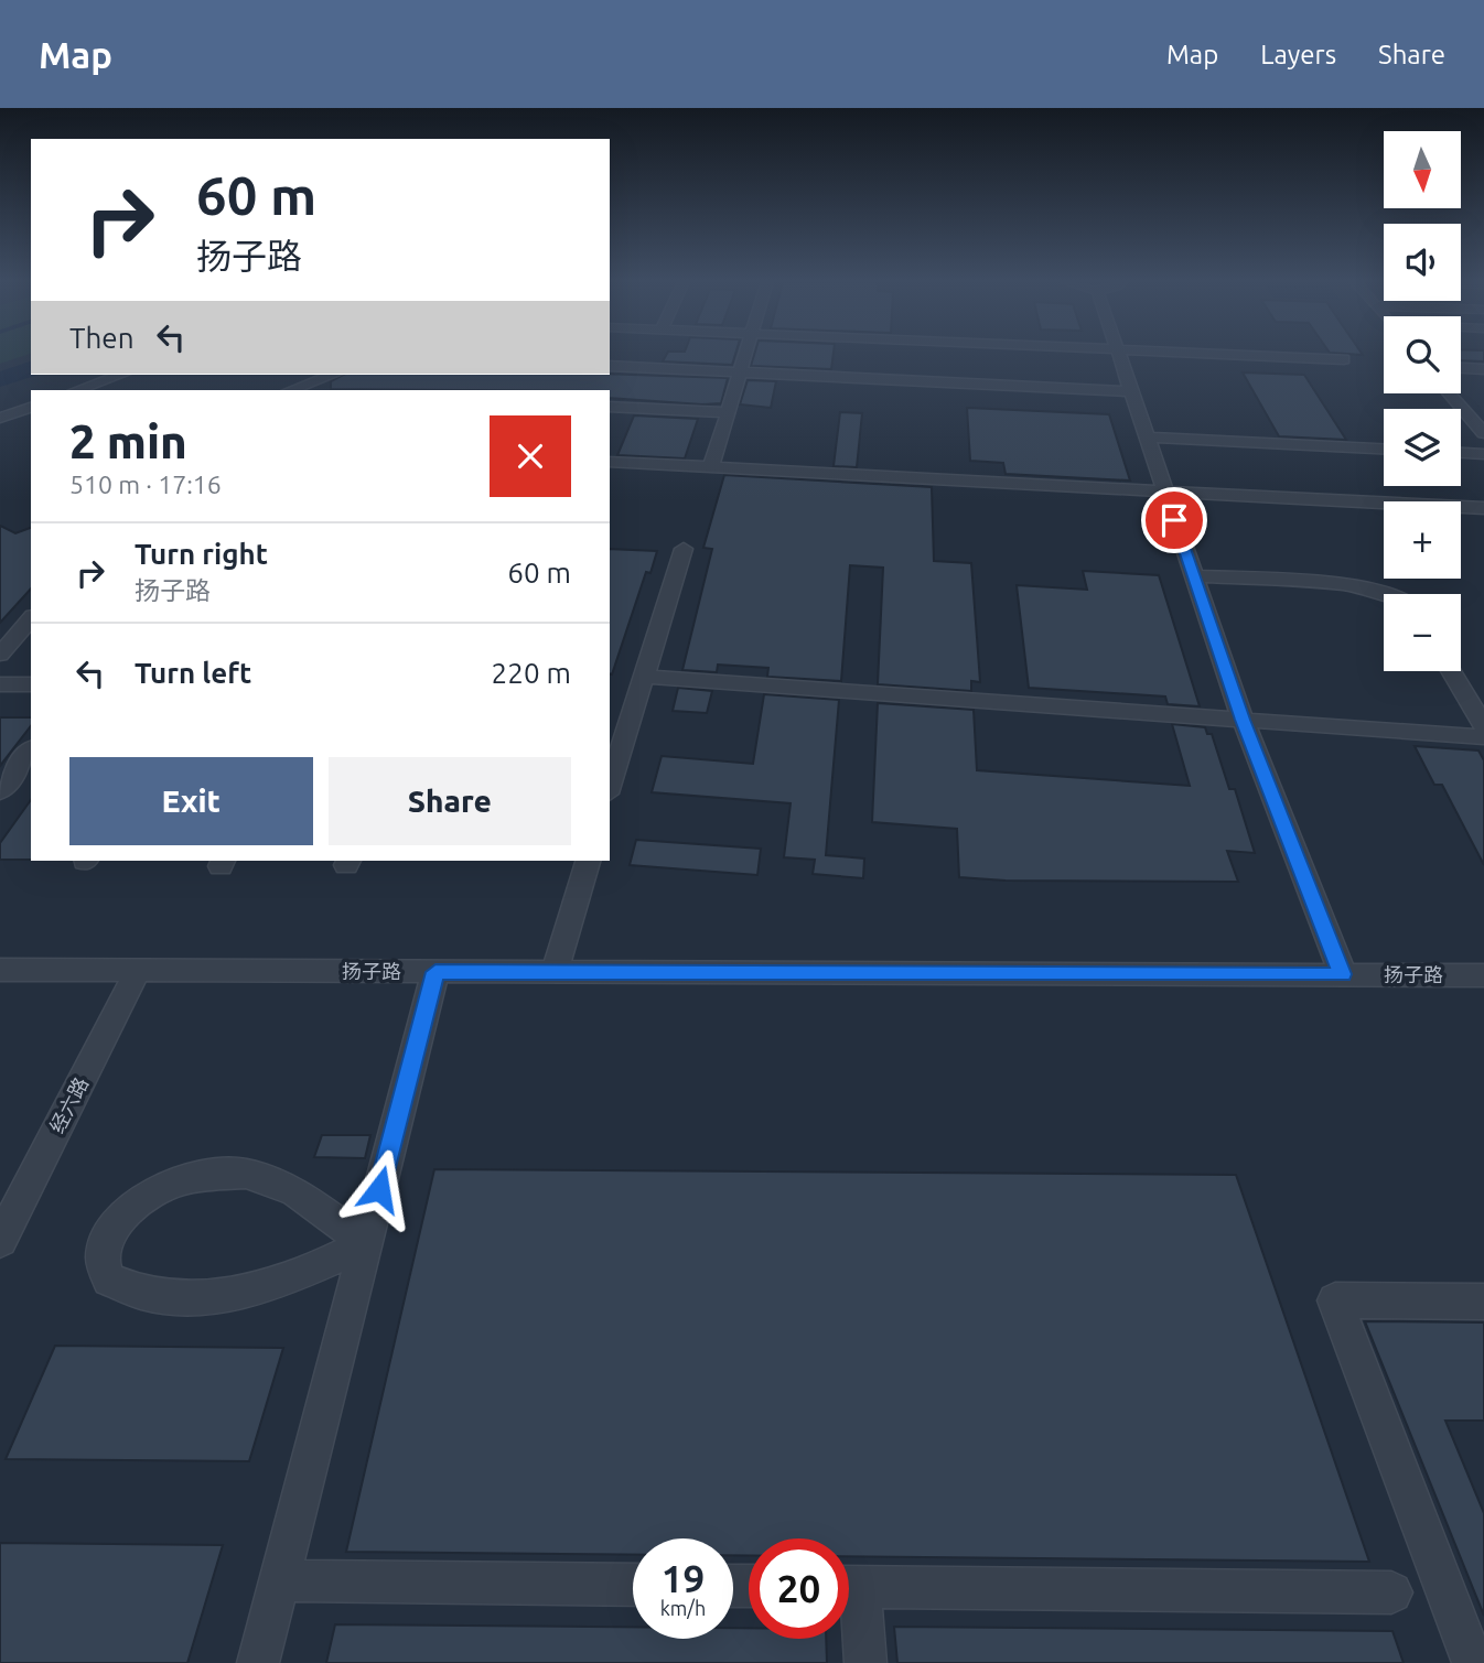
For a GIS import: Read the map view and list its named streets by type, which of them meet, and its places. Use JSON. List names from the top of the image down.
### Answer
{
  "streets": {
    "street": ["扬子路", "经六路"]
  },
  "crossings": [
    ["扬子路", "经六路"]
  ],
  "north": "bottom",
  "page": {
    "header": "Map",
    "nav": ["Map", "Layers", "Share"],
    "map_buttons": ["+", "−"],
    "turn": ["60 m", "扬子路"],
    "then": "Then",
    "heading": ["2 min", "510 m · 17:16"],
    "list": [
      {
        "name": "Turn right",
        "note": "扬子路",
        "value": "60 m"
      },
      {
        "name": "Turn left",
        "value": "220 m"
      }
    ],
    "buttons": ["Exit", "Share"],
    "speed": "19 km/h",
    "limit": "20"
  }
}
